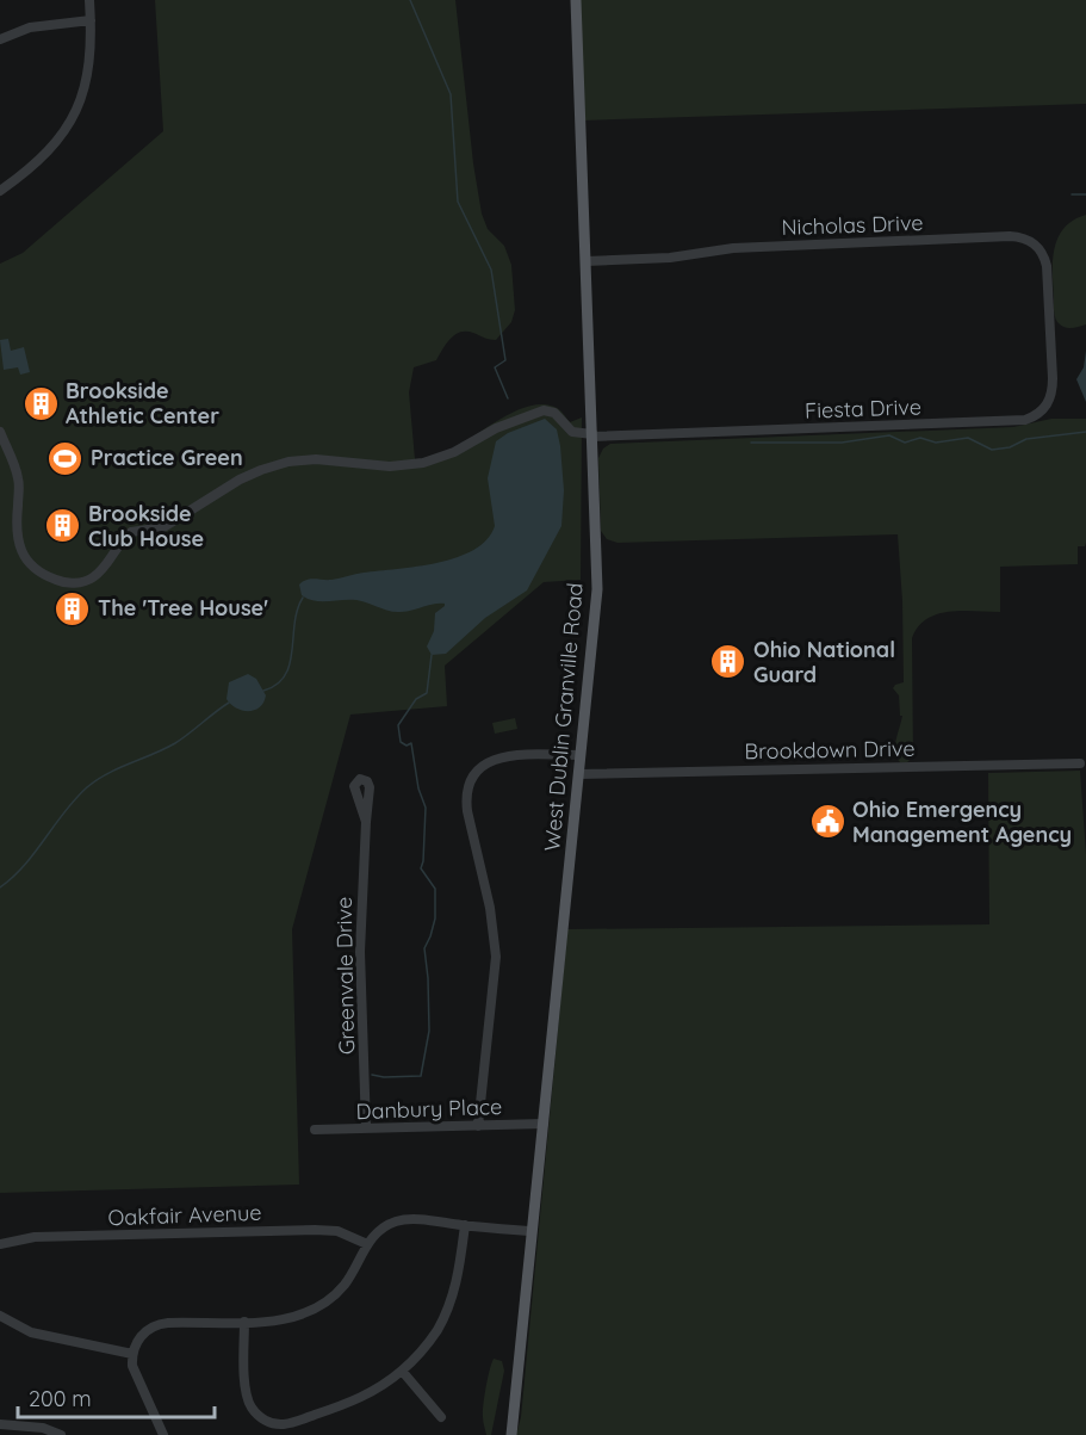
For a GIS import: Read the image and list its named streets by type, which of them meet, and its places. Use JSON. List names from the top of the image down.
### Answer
{
  "streets": {
    "main road": ["West Dublin Granville Road"],
    "street": [
      "Nicholas Drive",
      "Fiesta Drive",
      "Brookdown Drive",
      "Greenvale Drive",
      "Danbury Place",
      "Oakfair Avenue"
    ]
  },
  "crossings": [
    ["Nicholas Drive", "Fiesta Drive"],
    ["Nicholas Drive", "West Dublin Granville Road"],
    ["Fiesta Drive", "West Dublin Granville Road"],
    ["West Dublin Granville Road", "Brookdown Drive"],
    ["West Dublin Granville Road", "Danbury Place"],
    ["Greenvale Drive", "Danbury Place"]
  ],
  "places": {
    "building": [
      "Brookside Athletic Center",
      "Brookside Club House",
      "The 'Tree House'",
      "Ohio National Guard"
    ],
    "sports": ["Practice Green"],
    "public building": ["Ohio Emergency Management Agency"]
  },
  "scale_bar": "200 m"
}
